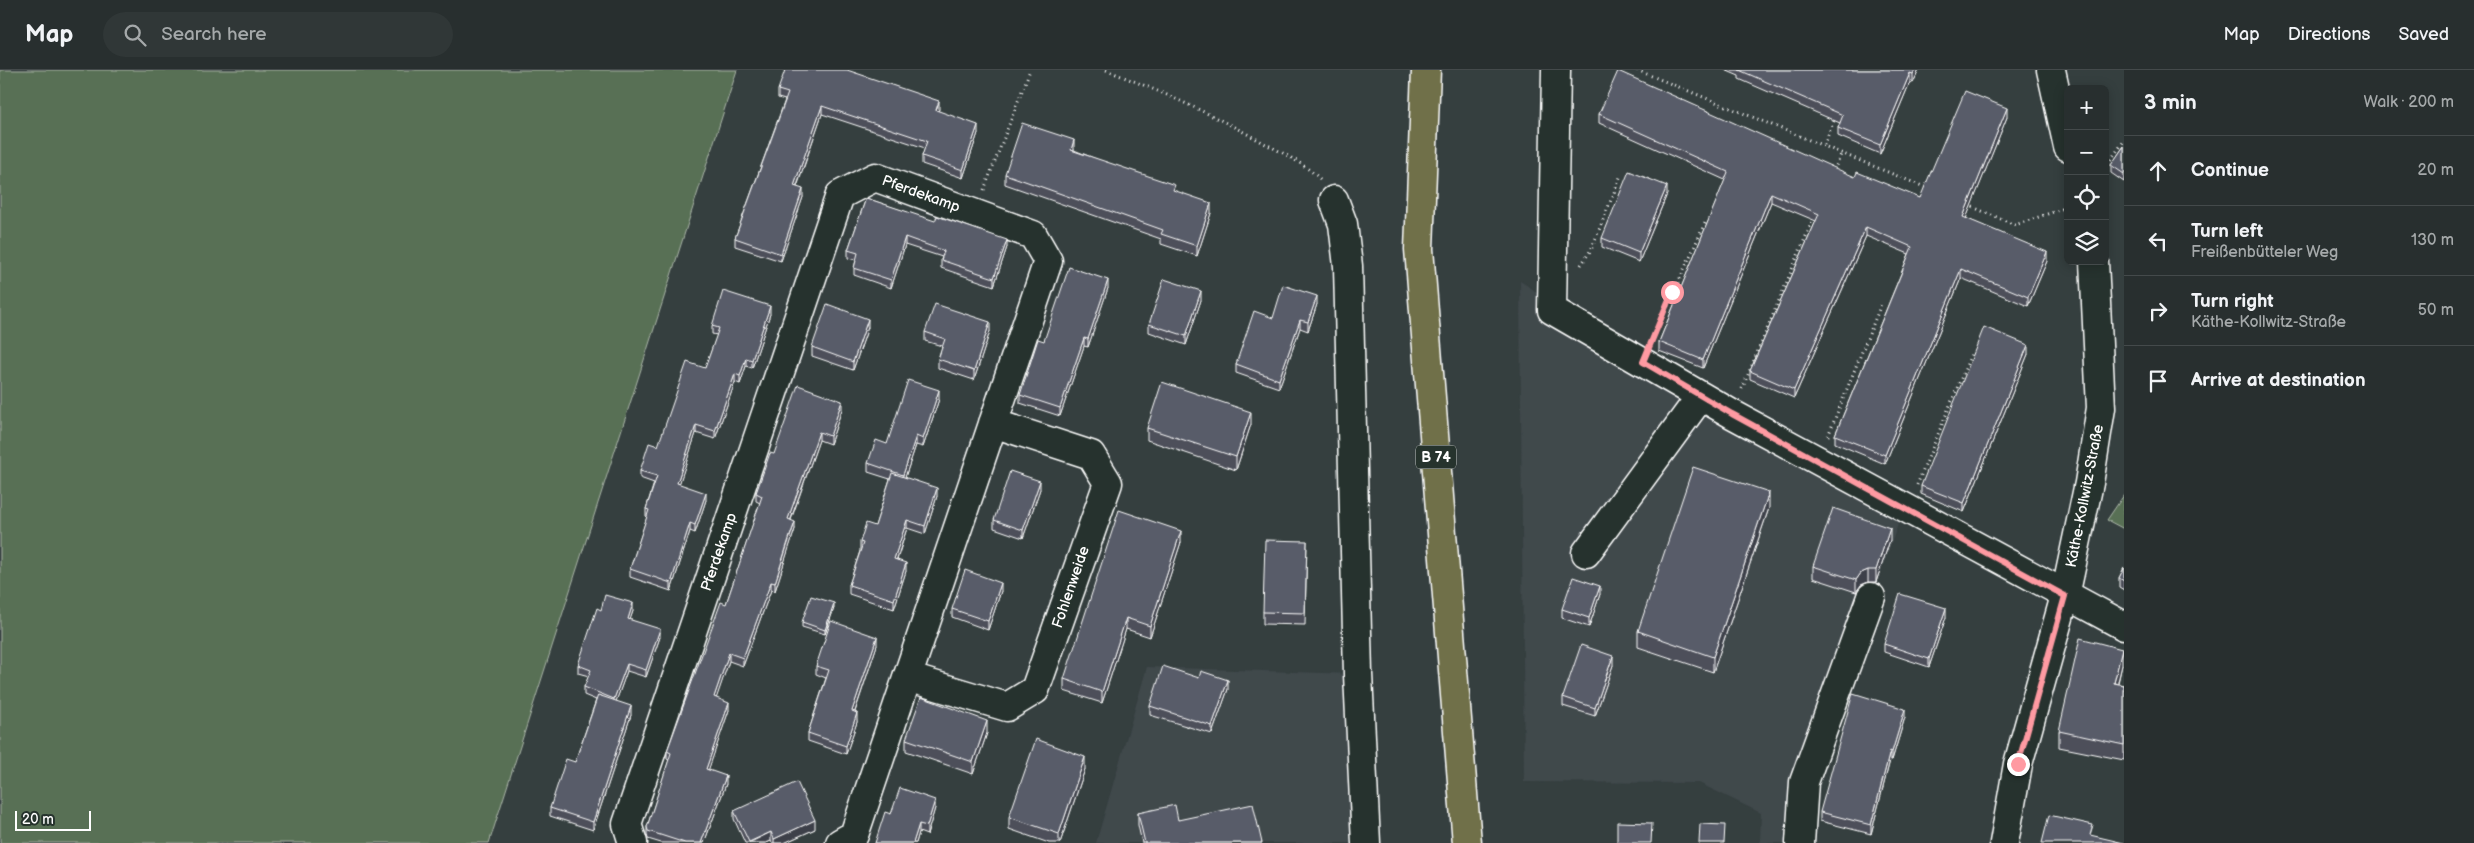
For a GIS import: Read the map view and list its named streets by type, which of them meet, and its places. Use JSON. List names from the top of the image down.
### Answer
{
  "streets": {
    "main road": ["B 74"],
    "street": ["Pferdekamp", "Käthe-Kollwitz-Straße", "Fohlenweide"]
  },
  "crossings": [
    ["Pferdekamp", "Fohlenweide"]
  ],
  "scale_bar": "20 m",
  "page": {
    "header": "Map",
    "search": "Search here",
    "nav": ["Map", "Directions", "Saved"],
    "heading": ["3 min", "Walk · 200 m"],
    "map_buttons": ["+", "−"],
    "list": [
      ["Continue", "20 m"],
      ["Turn left", "Freißenbütteler Weg", "130 m"],
      ["Turn right", "Käthe-Kollwitz-Straße", "50 m"],
      "Arrive at destination"
    ],
    "scale": "20 m"
  }
}
